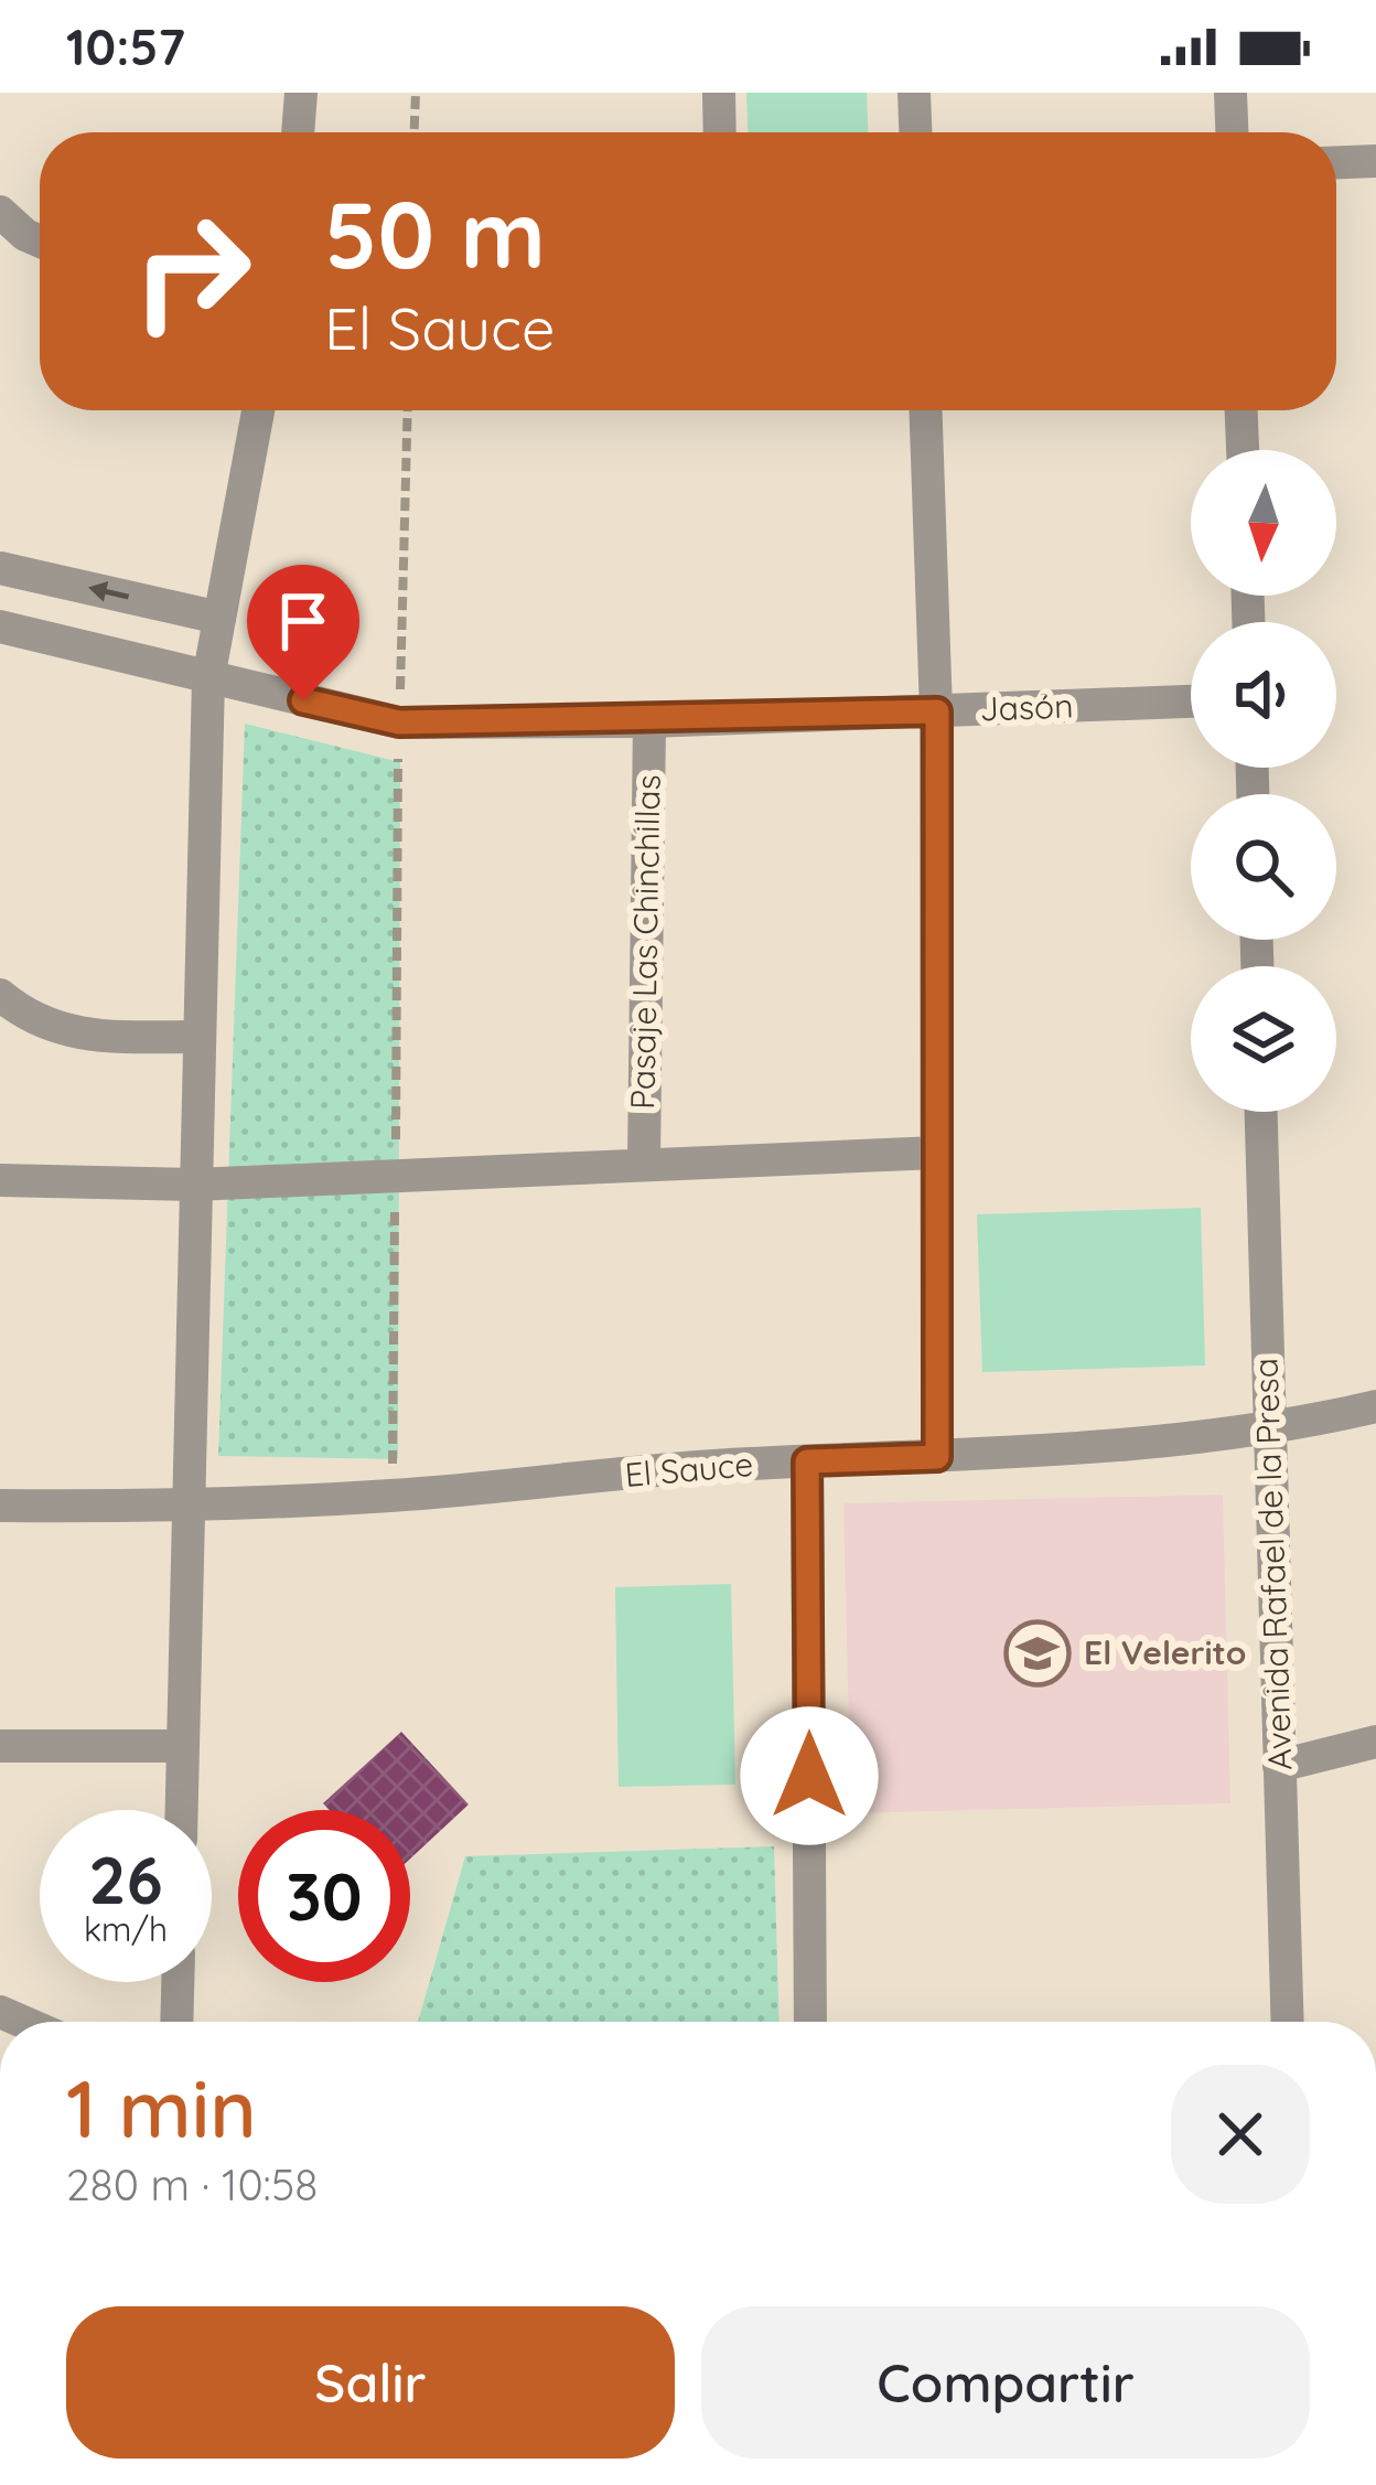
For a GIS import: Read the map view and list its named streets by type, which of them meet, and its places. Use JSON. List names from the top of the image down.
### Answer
{
  "streets": {
    "street": [
      "Jasón",
      "Pasaje Las Chinchillas",
      "El Sauce",
      "Avenida Rafael de la Presa"
    ]
  },
  "crossings": [
    ["Jasón", "Pasaje Las Chinchillas"],
    ["El Sauce", "Avenida Rafael de la Presa"]
  ],
  "places": {
    "school or university": ["El Velerito"]
  },
  "north": "bottom",
  "page": {
    "status": "10:57",
    "turn": ["50 m", "El Sauce"],
    "speed": "26 km/h",
    "limit": "30",
    "heading": ["1 min", "280 m · 10:58"],
    "buttons": ["Salir", "Compartir"]
  }
}
